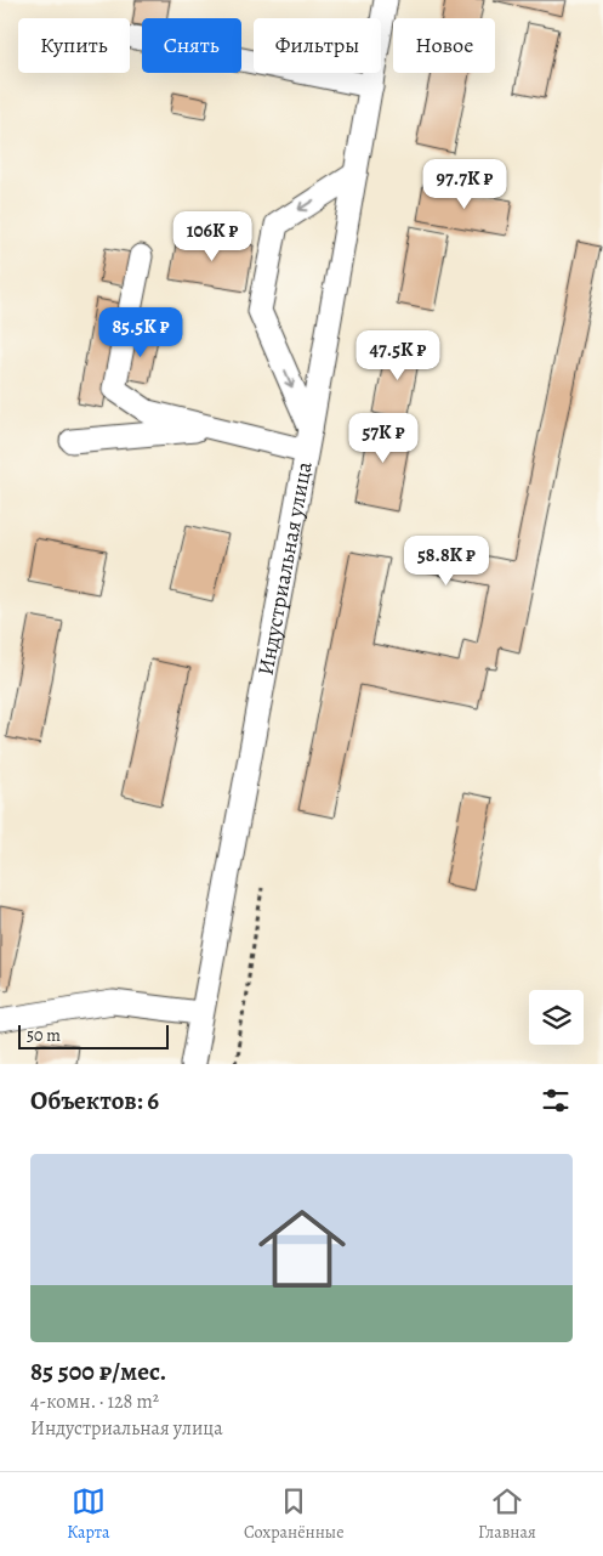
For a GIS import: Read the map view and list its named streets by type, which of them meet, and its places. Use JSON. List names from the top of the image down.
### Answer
{
  "streets": {
    "street": ["Индустриальная улица"]
  },
  "scale_bar": "50 m",
  "page": {
    "chip": [
      "Купить",
      "Снять",
      "Фильтры",
      "Новое"
    ],
    "price": [
      "97.7K ₽",
      "106K ₽",
      "85.5K ₽",
      "47.5K ₽",
      "57K ₽",
      "58.8K ₽"
    ],
    "scale": "50 m",
    "heading": "Объектов: 6",
    "list": [
      {
        "name": "85 500 ₽/мес.",
        "note": "4-комн. · 128 m² · Индустриальная улица"
      }
    ],
    "tabs": ["Карта", "Сохранённые", "Главная"]
  }
}
